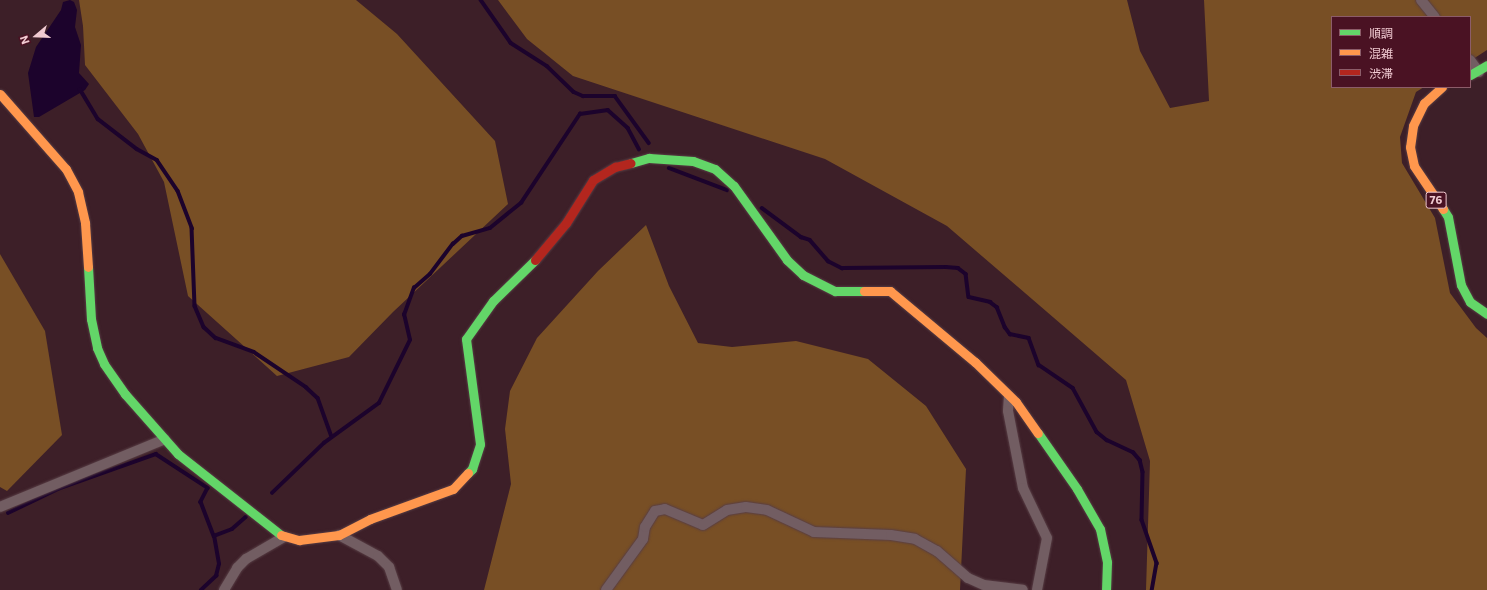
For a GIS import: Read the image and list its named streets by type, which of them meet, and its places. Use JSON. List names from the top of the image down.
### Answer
{
  "streets": {
    "street": ["76"]
  },
  "legend": ["順調", "混雑", "渋滞"],
  "north": "left"
}
